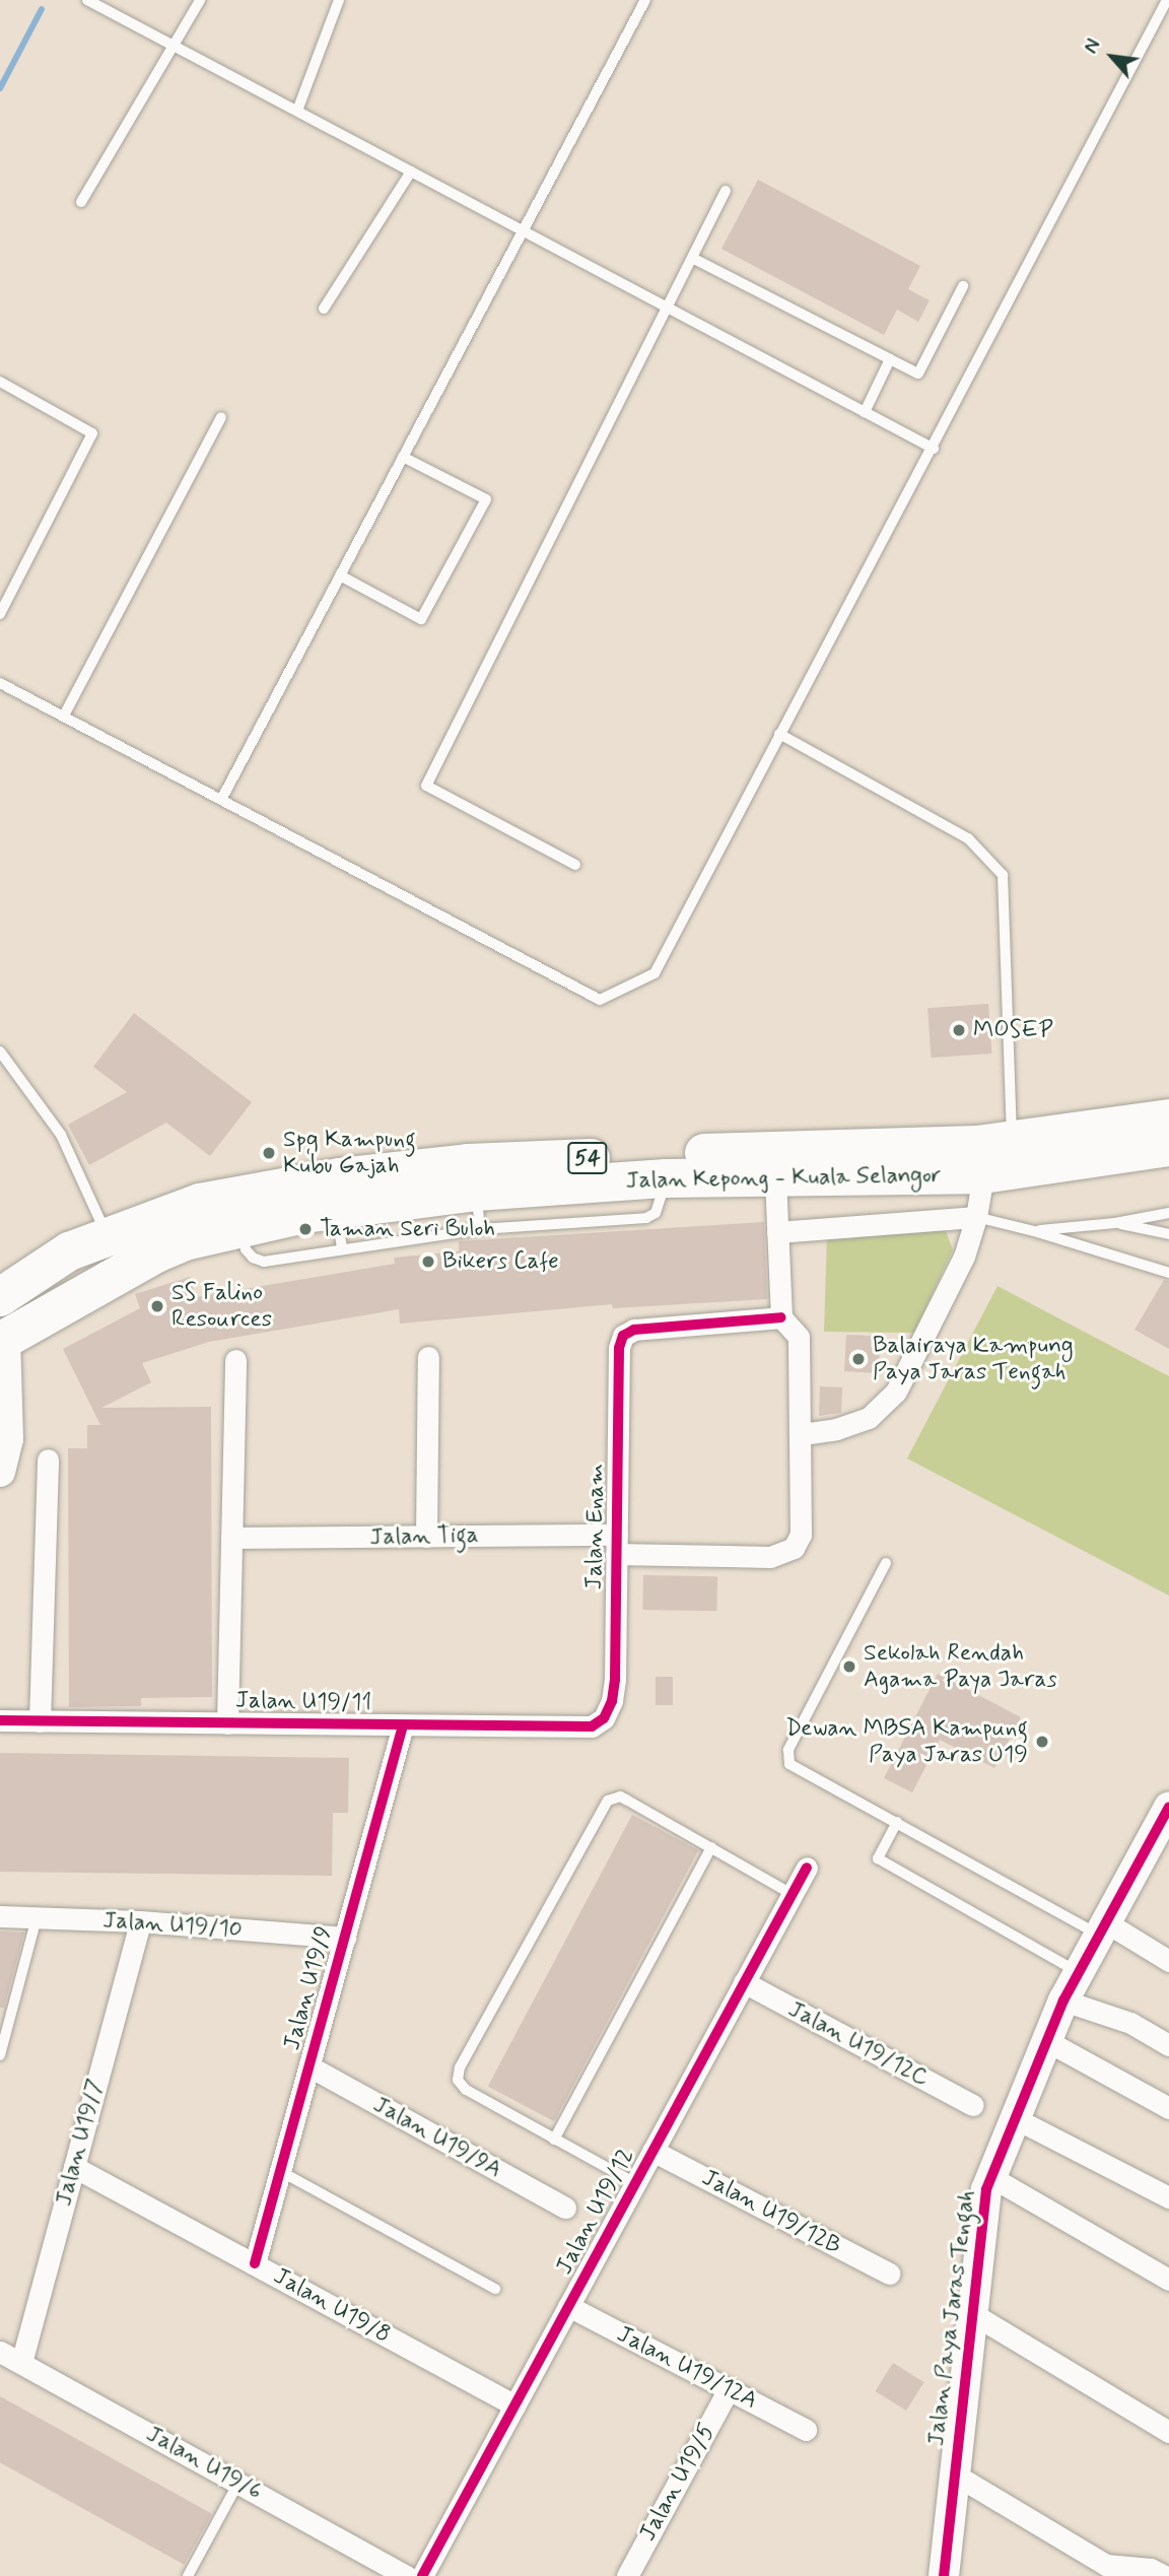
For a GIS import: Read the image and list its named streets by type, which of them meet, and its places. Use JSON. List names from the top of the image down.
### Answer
{
  "streets": {
    "highway": ["54", "Jalan Kepong - Kuala Selangor"],
    "street": [
      "Jalan Enam",
      "Jalan Tiga",
      "Jalan U19/11",
      "Jalan U19/10",
      "Jalan U19/9",
      "Jalan U19/12C",
      "Jalan U19/9A",
      "Jalan U19/7",
      "Jalan U19/12",
      "Jalan U19/12B",
      "Jalan U19/8",
      "Jalan Paya Jaras Tengah",
      "Jalan U19/12A",
      "Jalan U19/6",
      "Jalan U19/5"
    ]
  },
  "crossings": [
    ["Jalan Enam", "Jalan Tiga"],
    ["Jalan Enam", "Jalan U19/11"],
    ["Jalan U19/11", "Jalan U19/9"],
    ["Jalan U19/10", "Jalan U19/9"],
    ["Jalan U19/10", "Jalan U19/7"],
    ["Jalan U19/9", "Jalan U19/9A"],
    ["Jalan U19/9", "Jalan U19/8"],
    ["Jalan U19/12C", "Jalan U19/12"],
    ["Jalan U19/7", "Jalan U19/8"],
    ["Jalan U19/7", "Jalan U19/6"],
    ["Jalan U19/12", "Jalan U19/12B"],
    ["Jalan U19/12", "Jalan U19/8"],
    ["Jalan U19/12", "Jalan U19/12A"],
    ["Jalan U19/12A", "Jalan U19/5"]
  ],
  "places": [
    "MOSEP",
    "Spg Kampung Kubu Gajah",
    "Taman Seri Buloh",
    "Bikers Cafe",
    "SS Falino Resources",
    "Balairaya Kampung Paya Jaras Tengah",
    "Sekolah Rendah Agama Paya Jaras",
    "Dewan MBSA Kampung Paya Jaras U19"
  ],
  "north": "top left"
}
